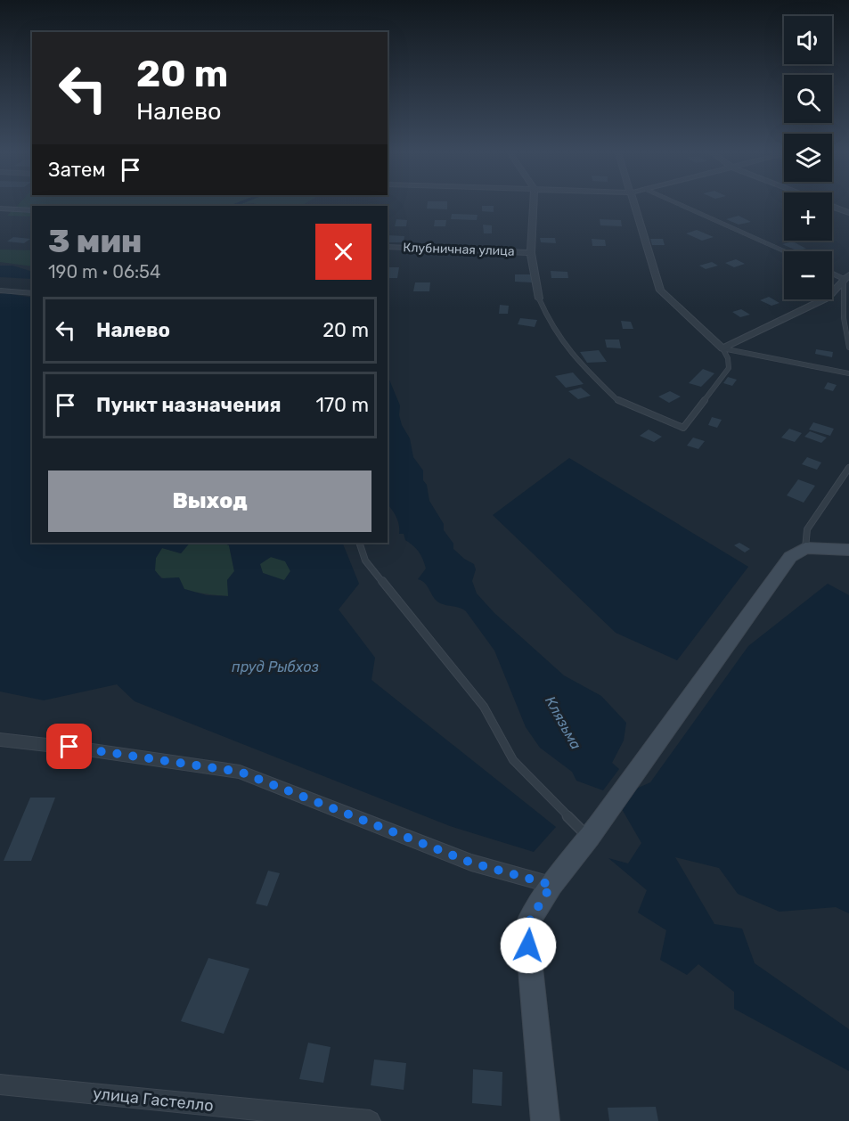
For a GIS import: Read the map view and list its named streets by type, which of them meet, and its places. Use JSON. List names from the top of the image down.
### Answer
{
  "streets": {
    "street": ["Клубничная улица", "улица Гастелло"]
  },
  "water": ["пруд Рыбхоз", "Клязьма"],
  "page": {
    "map_buttons": ["+", "−"],
    "turn": ["20 m", "Налево"],
    "then": "Затем",
    "heading": ["3 мин", "190 m · 06:54"],
    "list": [
      {
        "name": "Налево",
        "value": "20 m"
      },
      {
        "name": "Пункт назначения",
        "value": "170 m"
      }
    ],
    "buttons": "Выход"
  }
}
